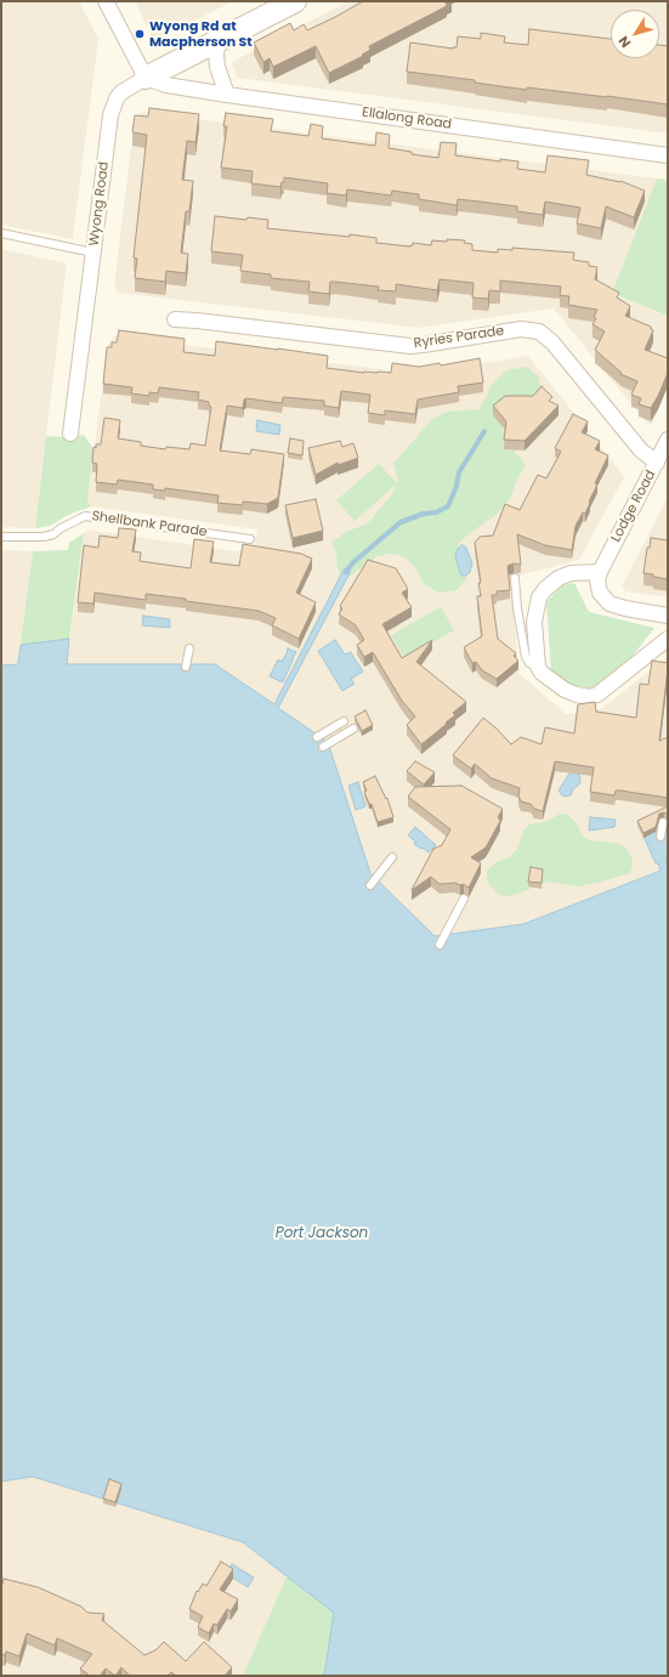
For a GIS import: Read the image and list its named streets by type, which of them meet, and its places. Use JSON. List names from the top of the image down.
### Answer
{
  "streets": {
    "street": [
      "Ellalong Road",
      "Wyong Road",
      "Ryries Parade",
      "Lodge Road"
    ],
    "lane": ["Shellbank Parade"]
  },
  "crossings": [
    ["Ellalong Road", "Wyong Road"],
    ["Ryries Parade", "Lodge Road"]
  ],
  "water": ["Port Jackson"],
  "places": ["Wyong Rd at Macpherson St"],
  "north": "bottom left"
}
